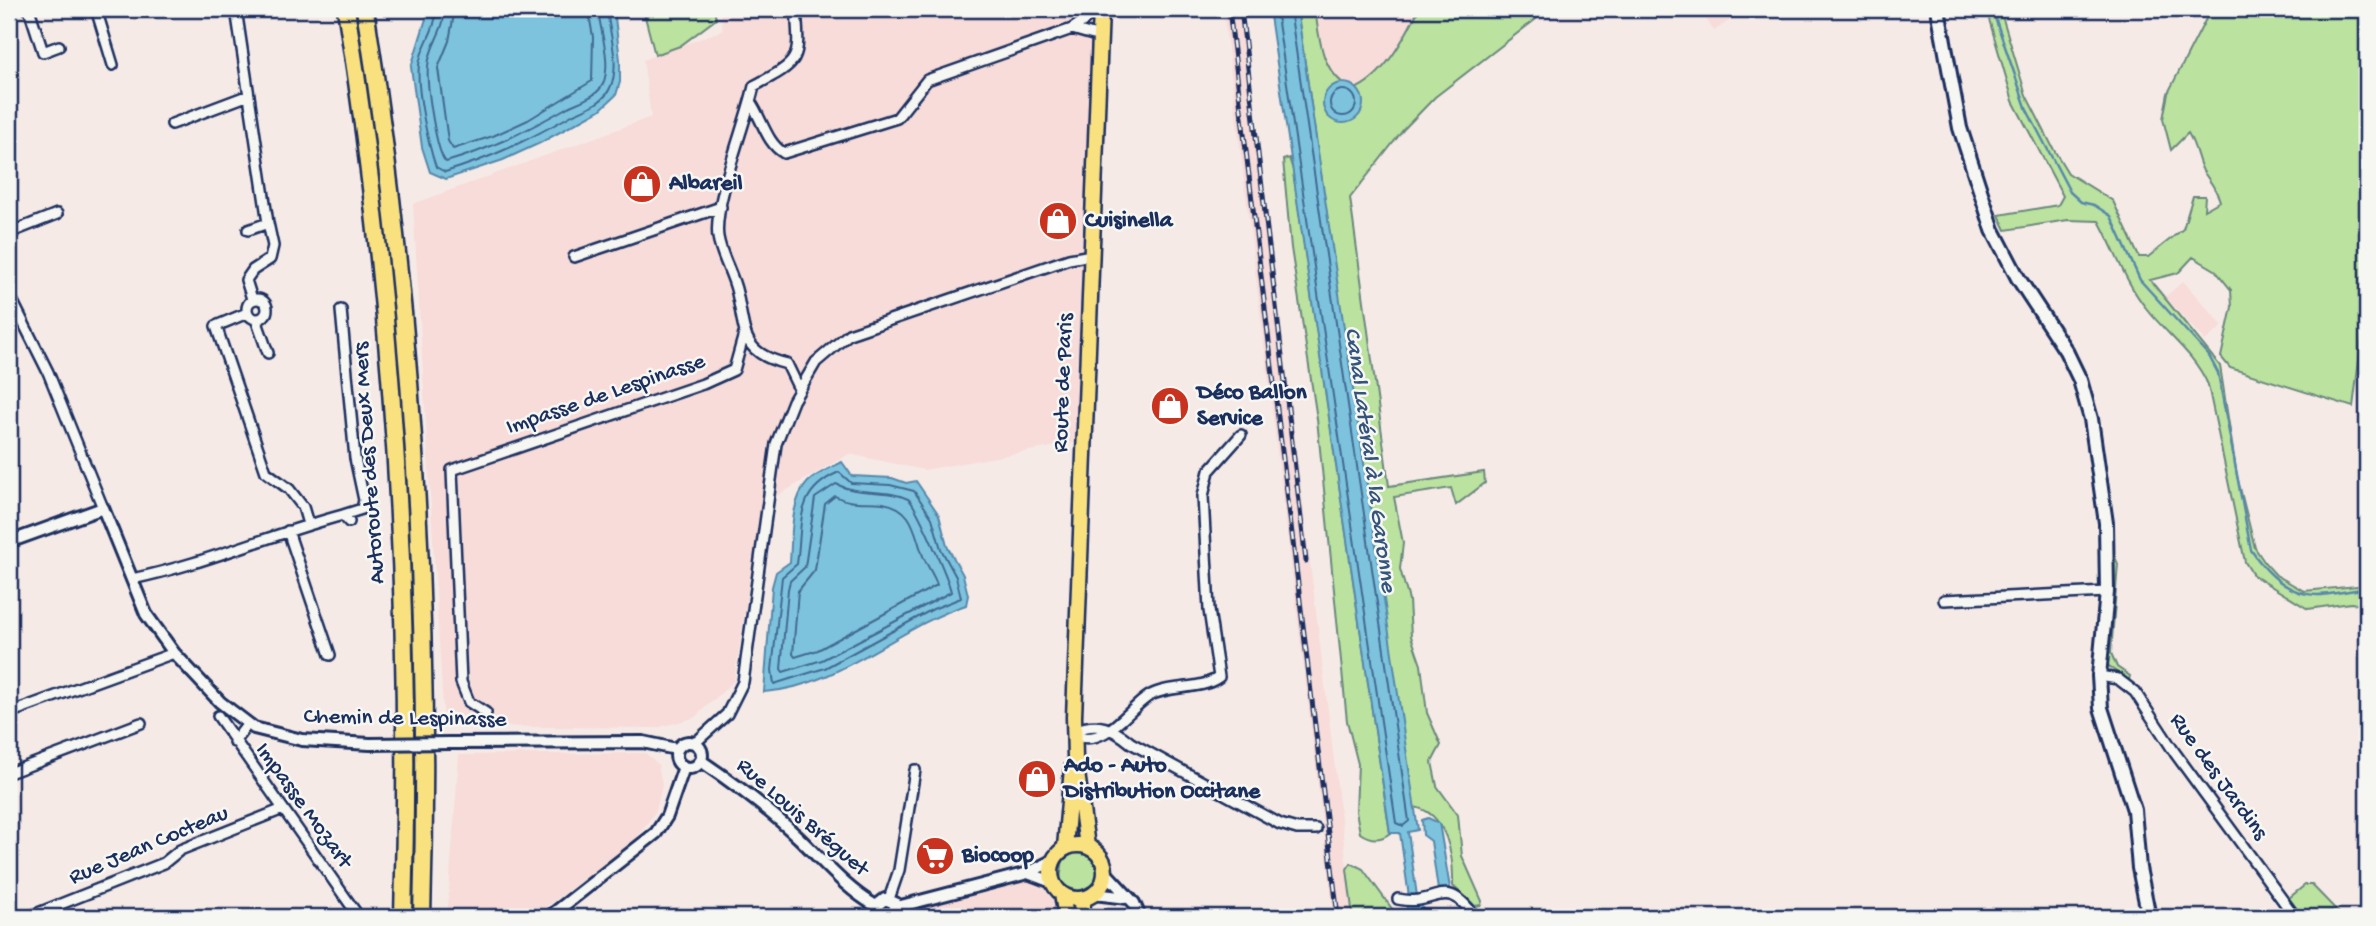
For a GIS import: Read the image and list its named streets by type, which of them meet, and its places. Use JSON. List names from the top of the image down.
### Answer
{
  "streets": {
    "highway": ["Autoroute des Deux Mers"],
    "main road": ["Route de Paris"],
    "street": [
      "Impasse de Lespinasse",
      "Chemin de Lespinasse",
      "Rue des Jardins",
      "Impasse Mozart",
      "Rue Louis Bréguet",
      "Rue Jean Cocteau"
    ]
  },
  "crossings": [
    ["Route de Paris", "Rue Louis Bréguet"],
    ["Chemin de Lespinasse", "Rue Louis Bréguet"],
    ["Impasse Mozart", "Rue Jean Cocteau"]
  ],
  "water": ["Canal Latéral à la Garonne"],
  "places": {
    "shop": [
      "Albareil",
      "Cuisinella",
      "Déco Ballon Service",
      "Ado - Auto Distribution Occitane"
    ],
    "supermarket": ["Biocoop"]
  }
}
